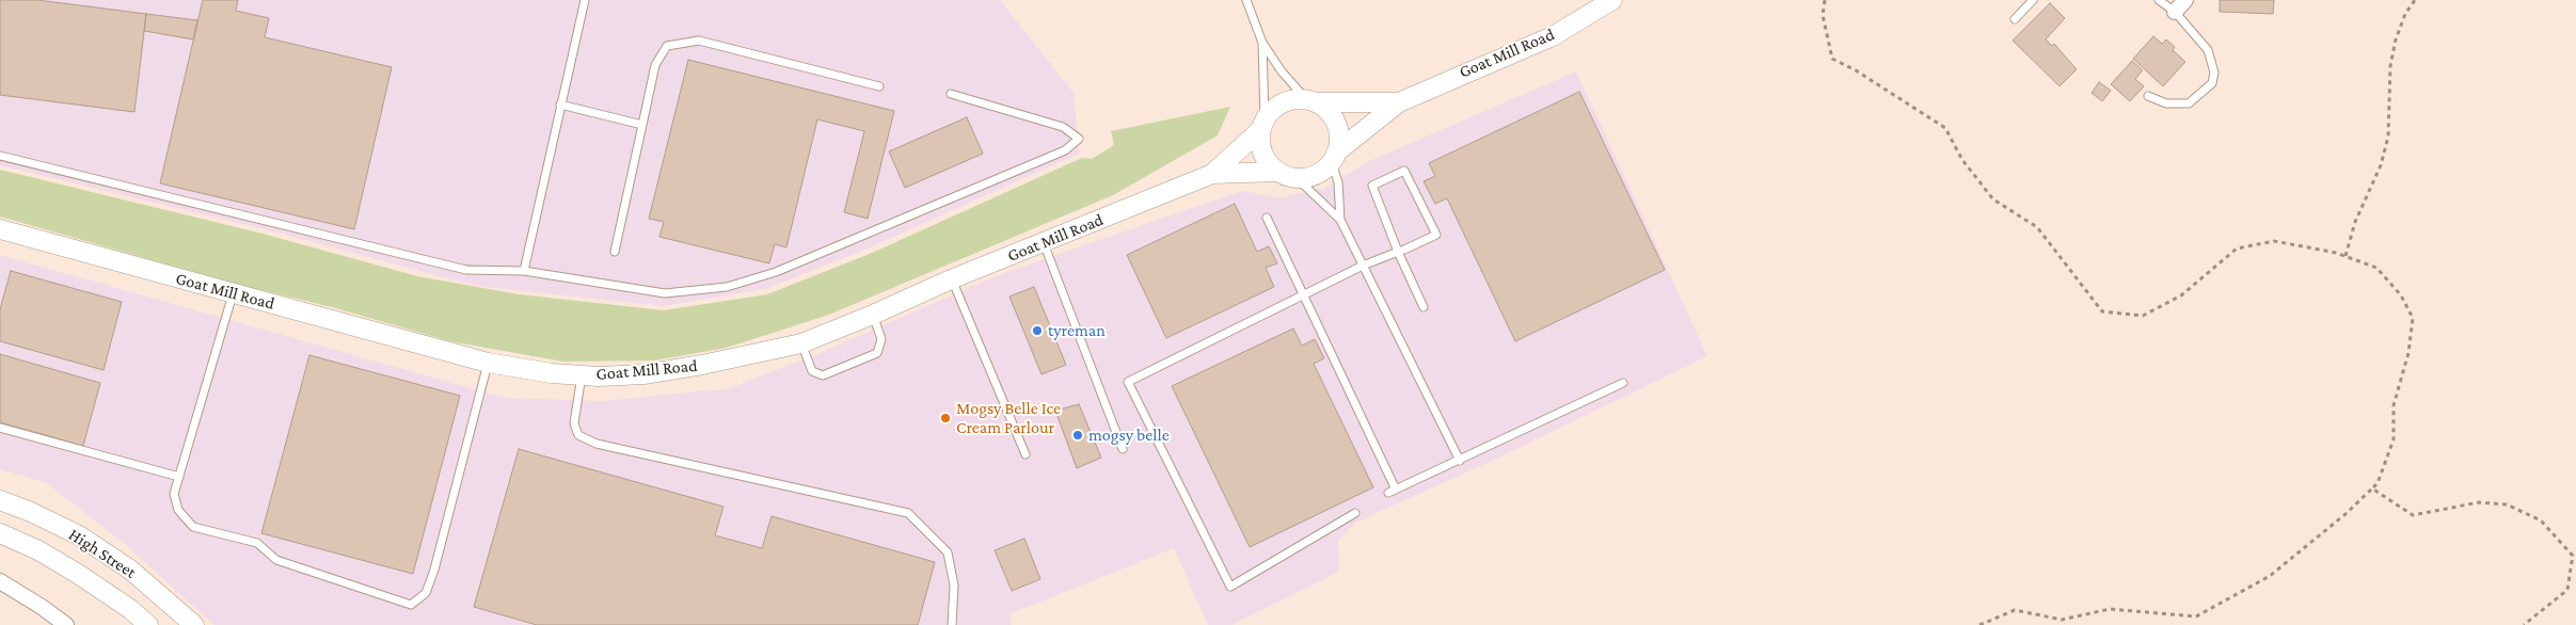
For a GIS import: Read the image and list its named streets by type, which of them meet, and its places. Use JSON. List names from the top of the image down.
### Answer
{
  "streets": {
    "street": ["Goat Mill Road", "High Street"]
  },
  "places": ["tyreman", "Mogsy Belle Ice Cream Parlour", "mogsy belle"]
}
